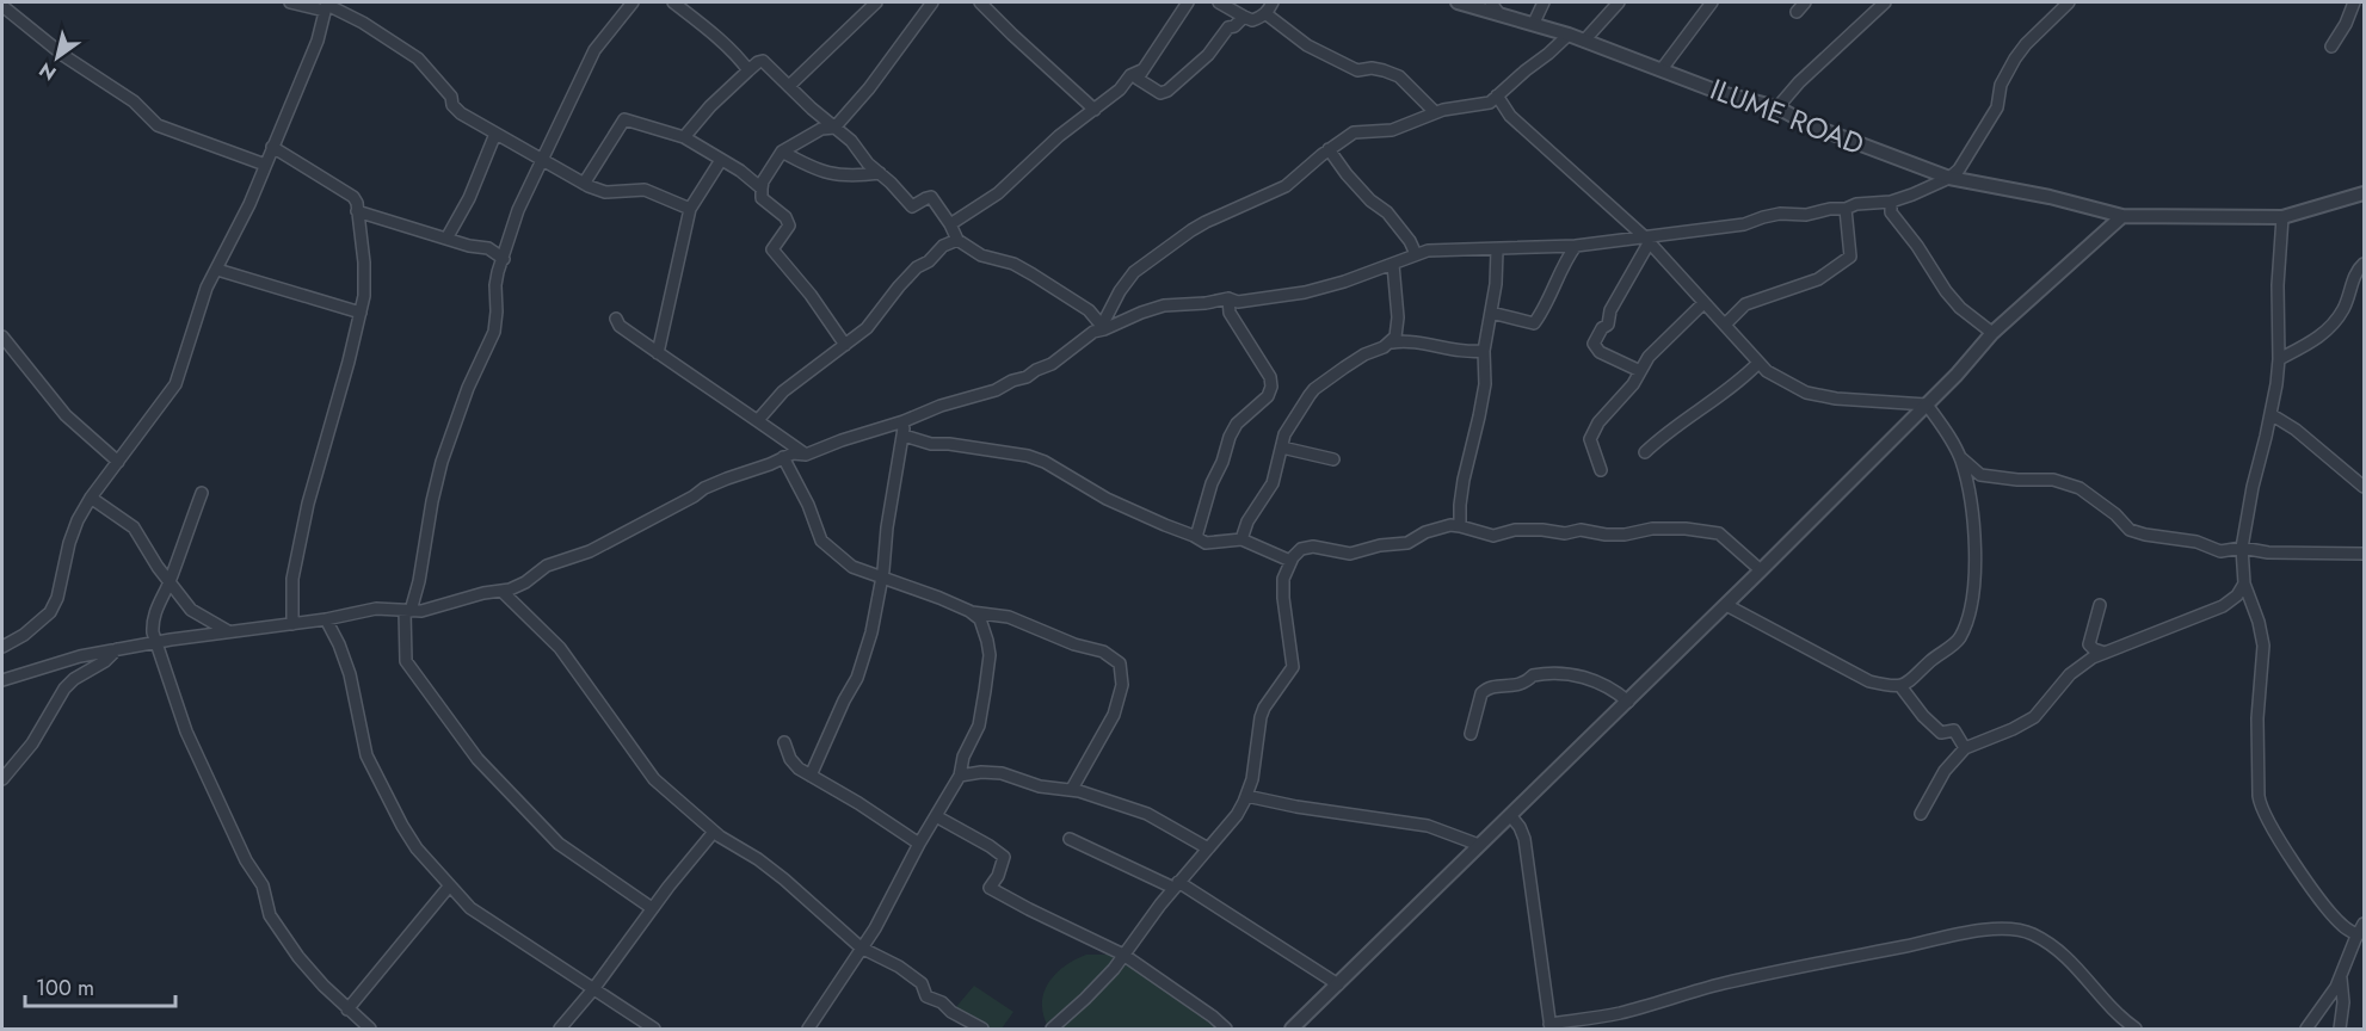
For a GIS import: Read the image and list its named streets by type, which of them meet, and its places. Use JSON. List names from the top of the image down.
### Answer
{
  "streets": {
    "street": ["ILUME ROAD"]
  },
  "scale_bar": "100 m",
  "north": "bottom left"
}
